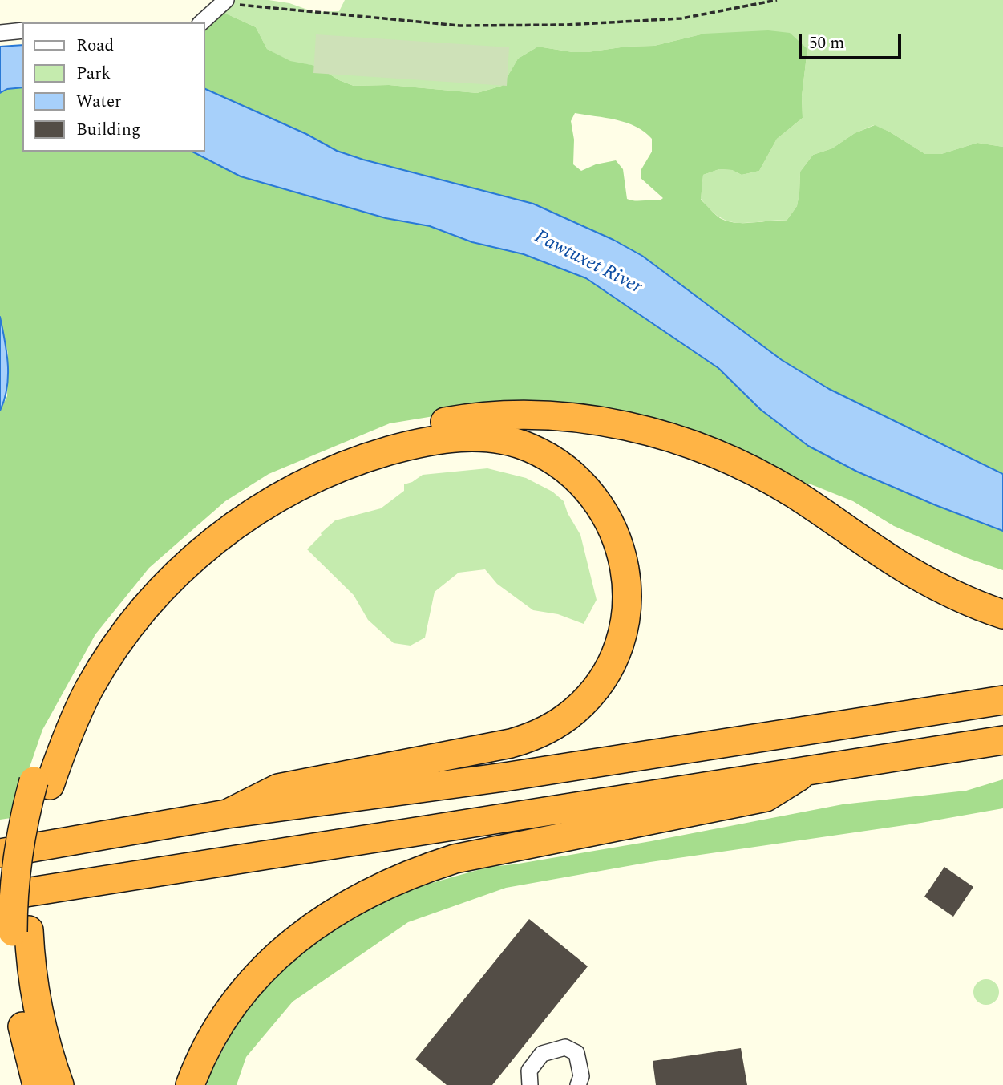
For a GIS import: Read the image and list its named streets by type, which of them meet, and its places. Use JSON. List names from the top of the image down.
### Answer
{
  "water": ["Pawtuxet River"],
  "legend": [
    "Road",
    "Park",
    "Water",
    "Building"
  ],
  "scale_bar": "50 m"
}
